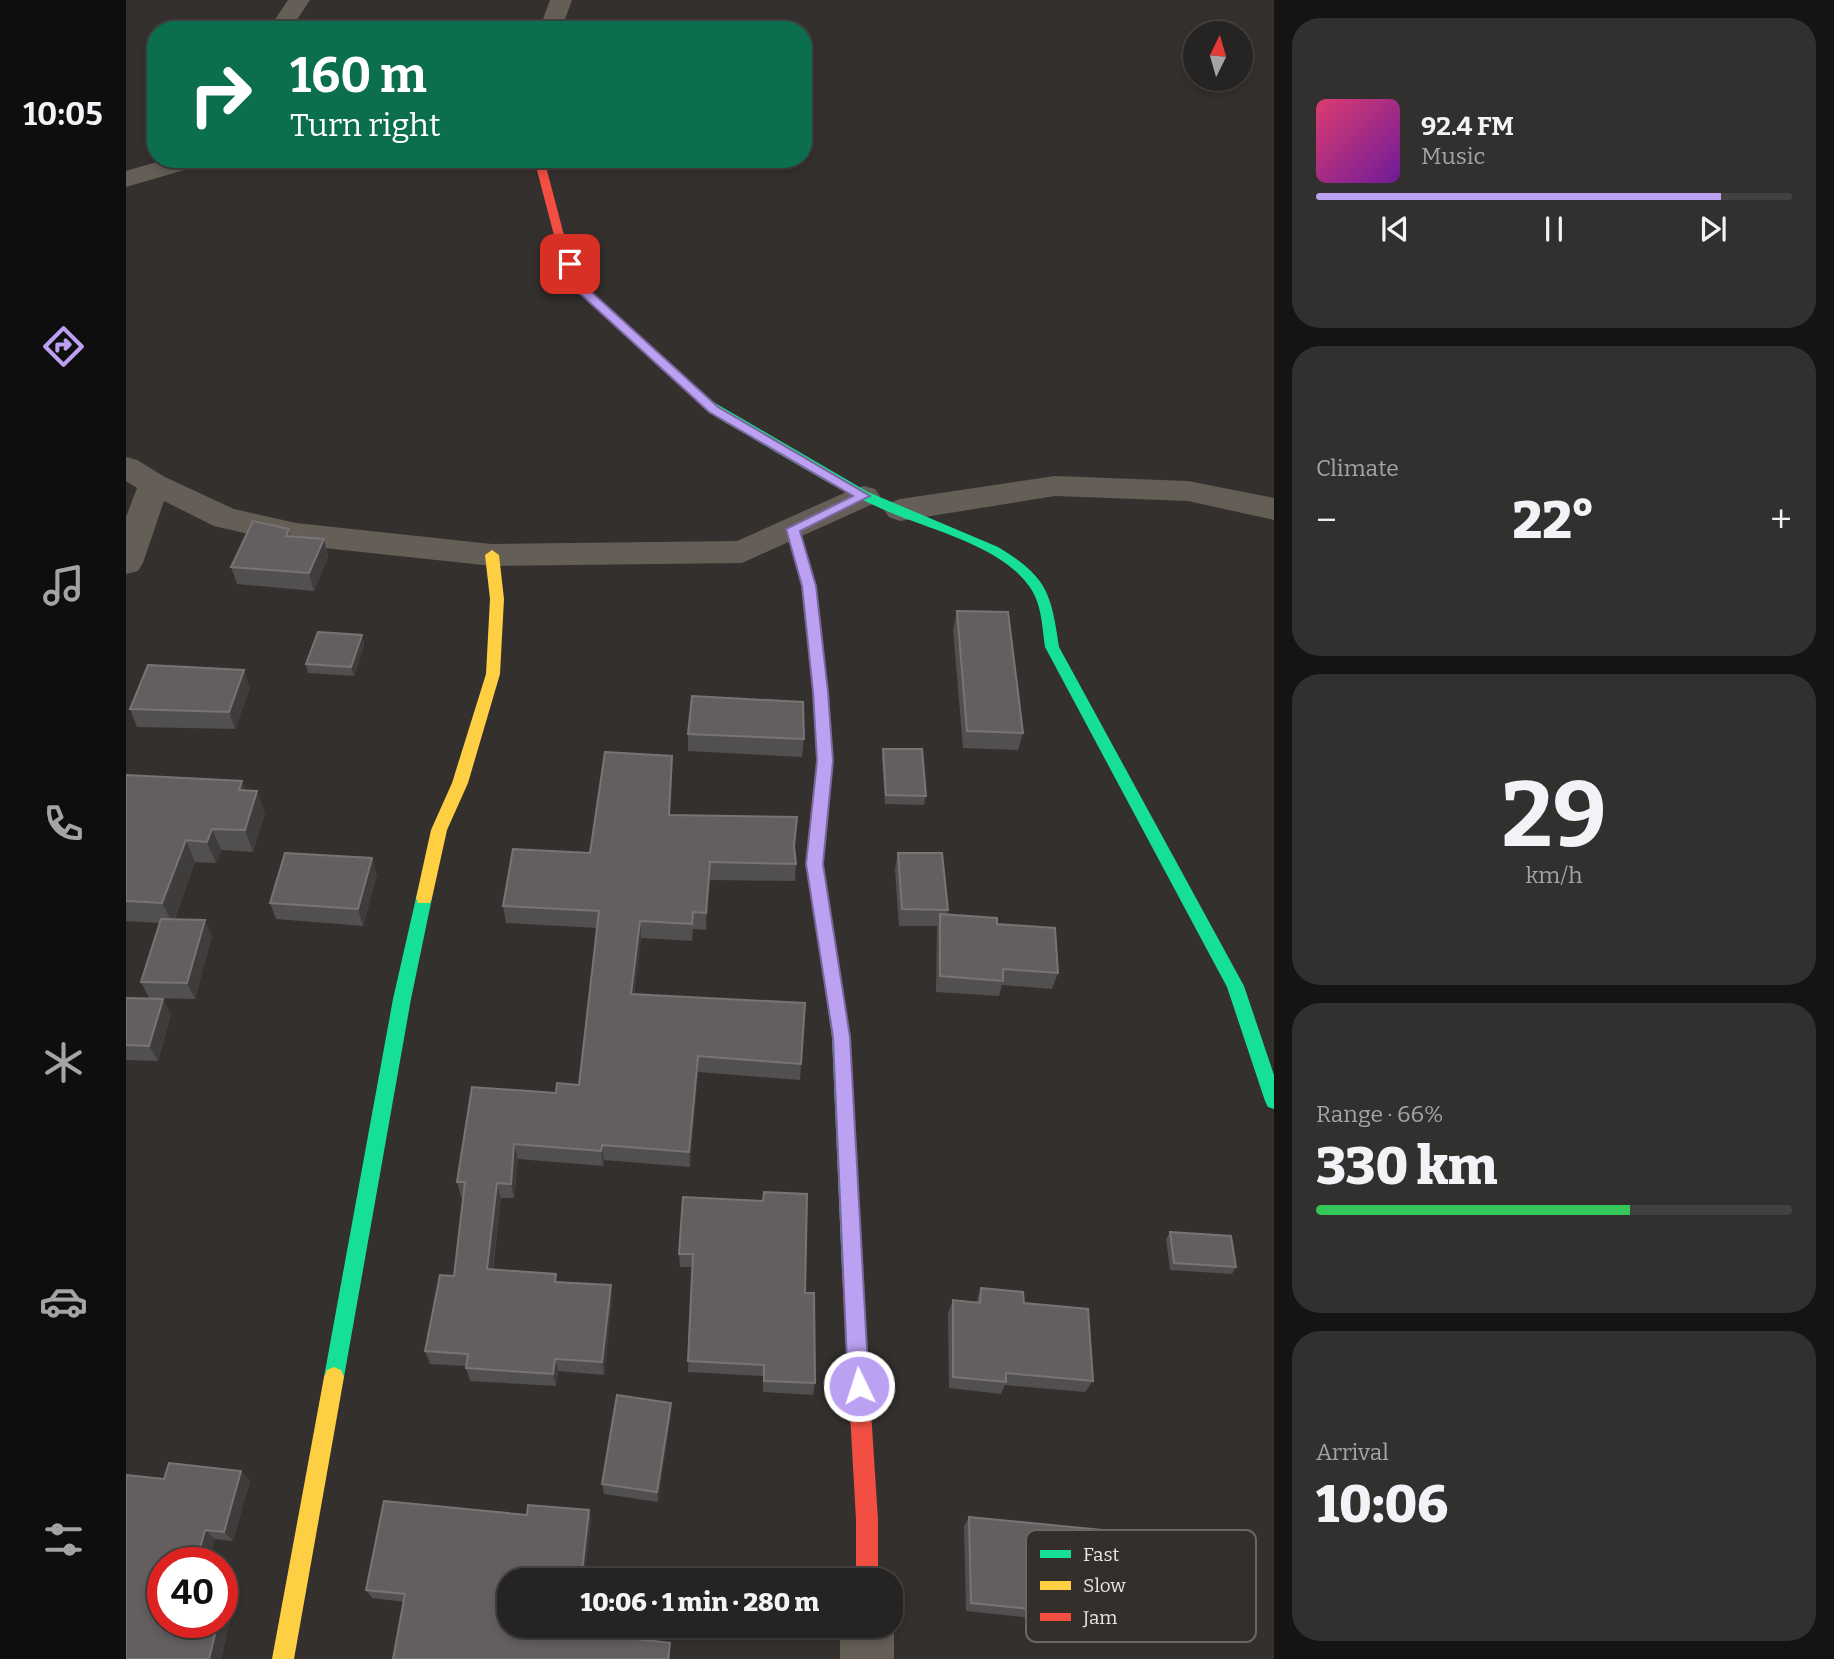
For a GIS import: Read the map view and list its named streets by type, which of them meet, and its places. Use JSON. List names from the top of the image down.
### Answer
{
  "legend": ["Fast", "Slow", "Jam"],
  "north": "top",
  "page": {
    "tabs": "10:05",
    "turn": ["160 m", "Turn right"],
    "song": ["92.4 FM", "Music"],
    "tile": [
      "Climate",
      ["29", "km/h"],
      ["Range · 66%", "330 km"],
      ["Arrival", "10:06"]
    ],
    "heat": ["−", "22°", "+"],
    "limit": "40",
    "trip": "10:06 · 1 min · 280 m"
  }
}
